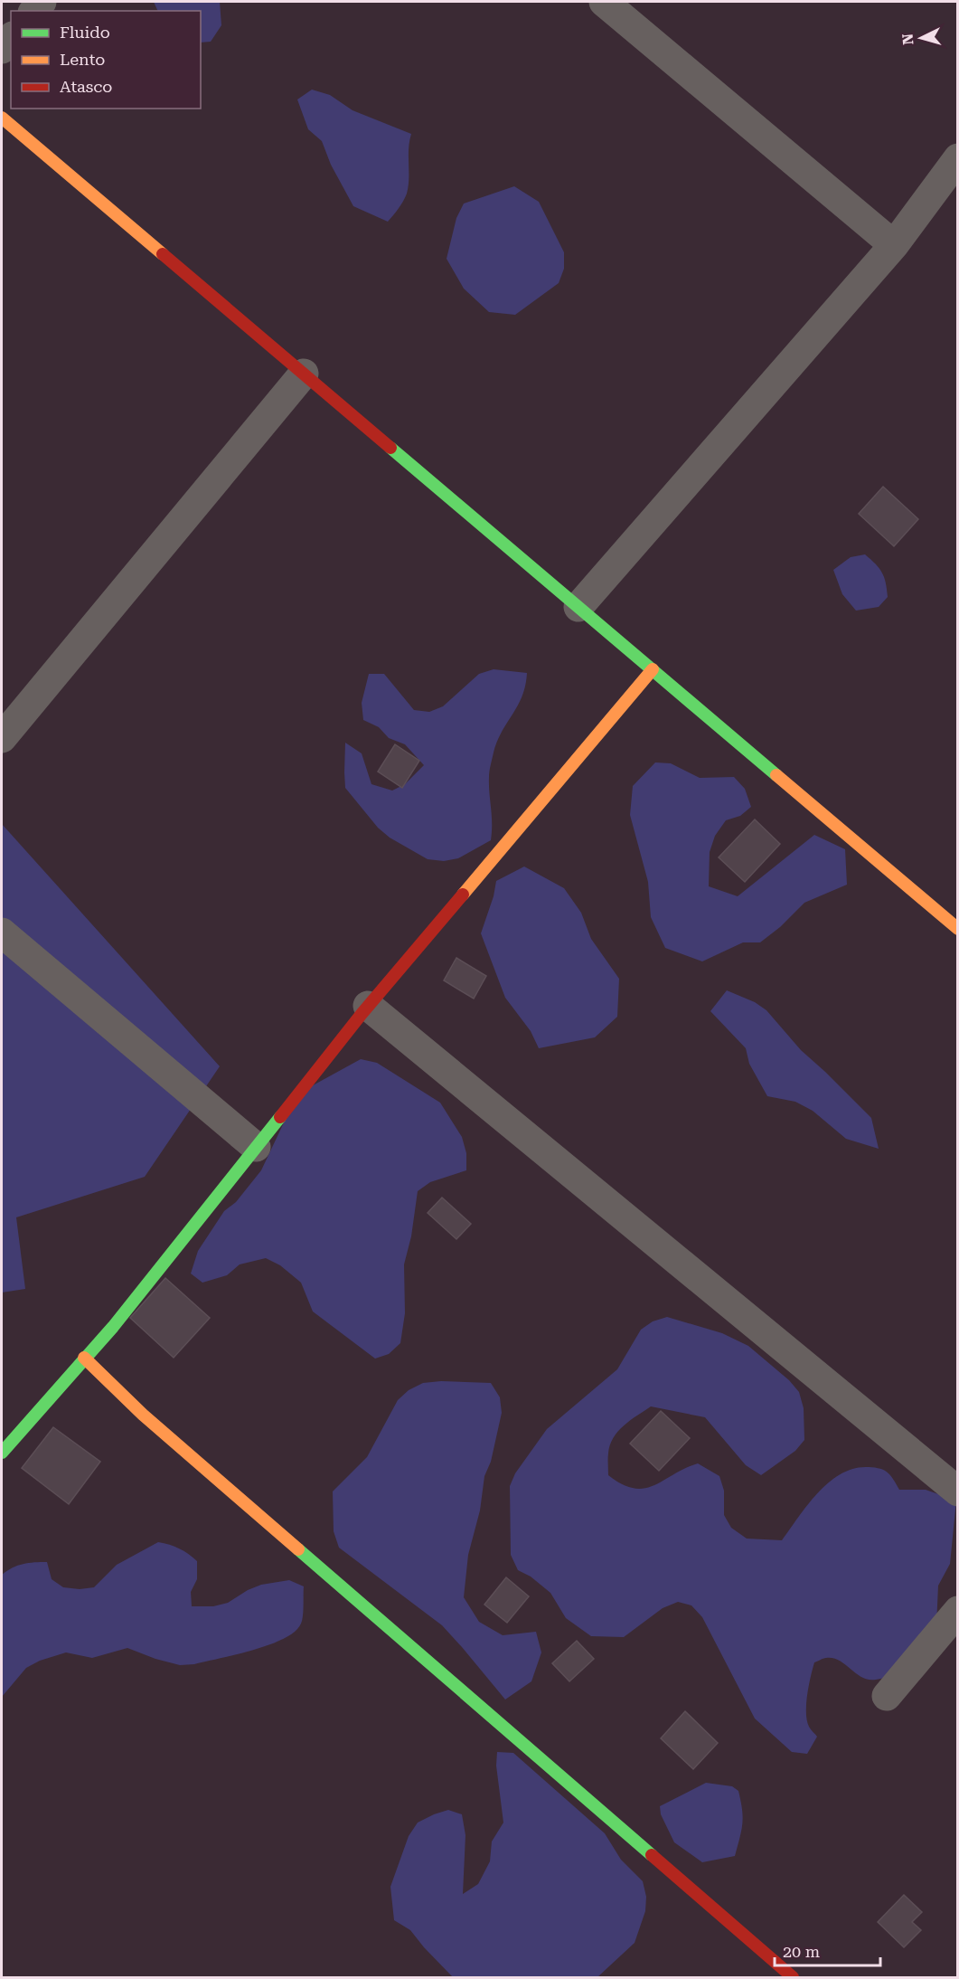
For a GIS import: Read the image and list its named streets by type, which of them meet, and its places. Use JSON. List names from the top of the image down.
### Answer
{
  "legend": ["Fluido", "Lento", "Atasco"],
  "scale_bar": "20 m",
  "north": "left"
}
